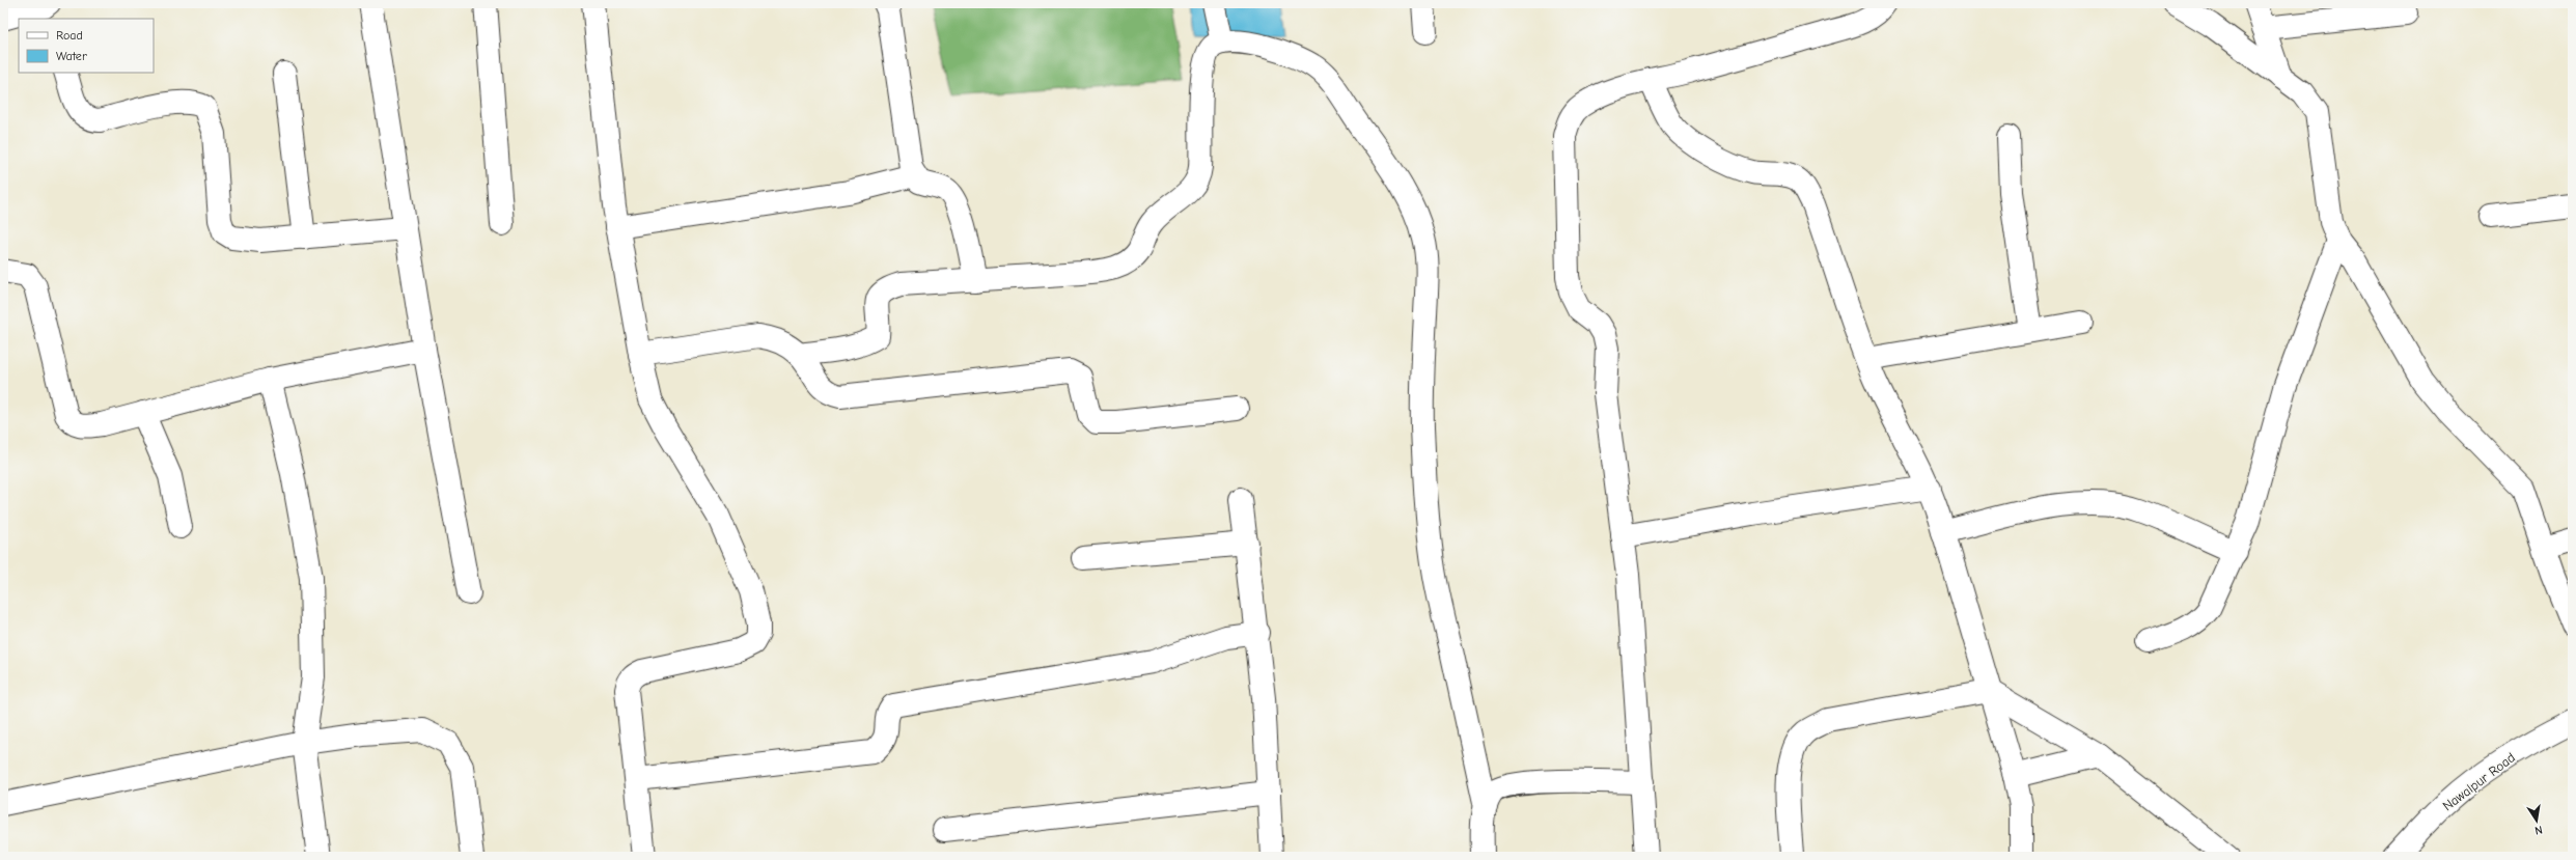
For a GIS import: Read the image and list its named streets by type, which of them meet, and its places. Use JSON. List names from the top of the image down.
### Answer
{
  "streets": {
    "street": ["Nawalpur Road"]
  },
  "legend": ["Road", "Water"],
  "north": "bottom"
}
